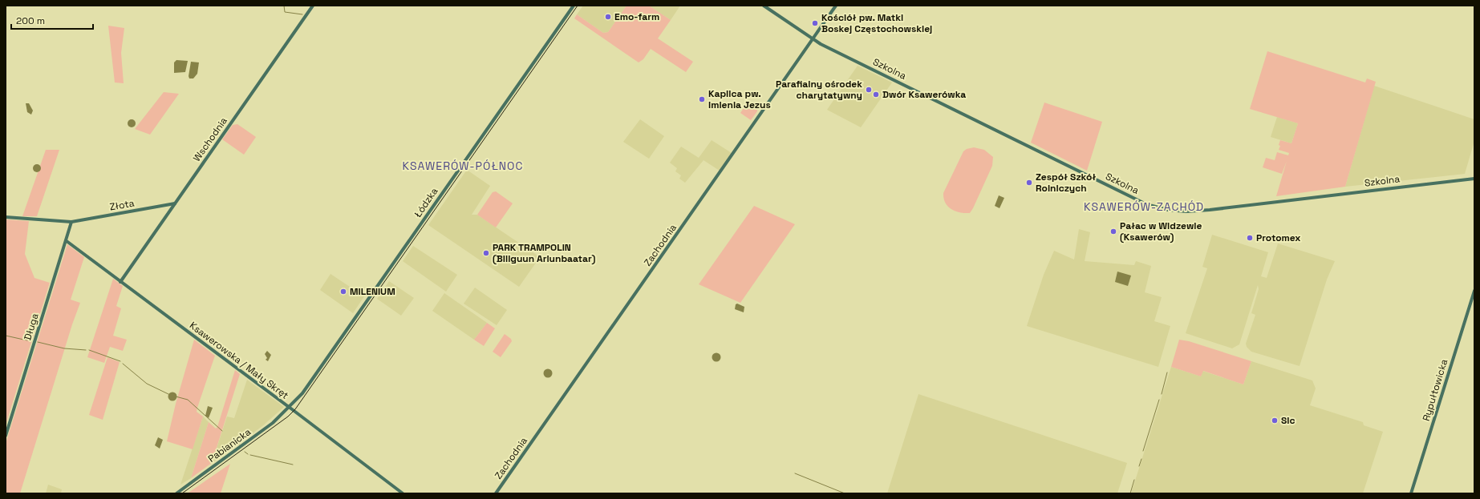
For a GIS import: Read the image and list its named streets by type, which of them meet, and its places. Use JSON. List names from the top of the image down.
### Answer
{
  "streets": {
    "street": [
      "Szkolna",
      "Wschodnia",
      "Łódzka",
      "Złota",
      "Zachodnia",
      "Długa",
      "Ksawerowska / Mały Skręt",
      "Rypułtowicka",
      "Pabianicka"
    ]
  },
  "crossings": [
    ["Szkolna", "Zachodnia"],
    ["Wschodnia", "Złota"],
    ["Wschodnia", "Ksawerowska / Mały Skręt"],
    ["Łódzka", "Ksawerowska / Mały Skręt"],
    ["Łódzka", "Pabianicka"],
    ["Złota", "Długa"],
    ["Długa", "Ksawerowska / Mały Skręt"],
    ["Ksawerowska / Mały Skręt", "Pabianicka"]
  ],
  "districts": ["KSAWERÓW-PÓŁNOC", "KSAWERÓW-ZACHÓD"],
  "places": [
    "Emo-farm",
    "Kościół pw. Matki Boskej Częstochowskiej",
    "Parafialny ośrodek charytatywny",
    "Dwór Ksawerówka",
    "Kaplica pw. Imienia Jezus",
    "Zespół Szkół Rolniczych",
    "Pałac w Widzewie (Ksawerów)",
    "Protomex",
    "PARK TRAMPOLIN (Billguun Ariunbaatar)",
    "MILENIUM",
    "Sic"
  ],
  "scale_bar": "200 m"
}
